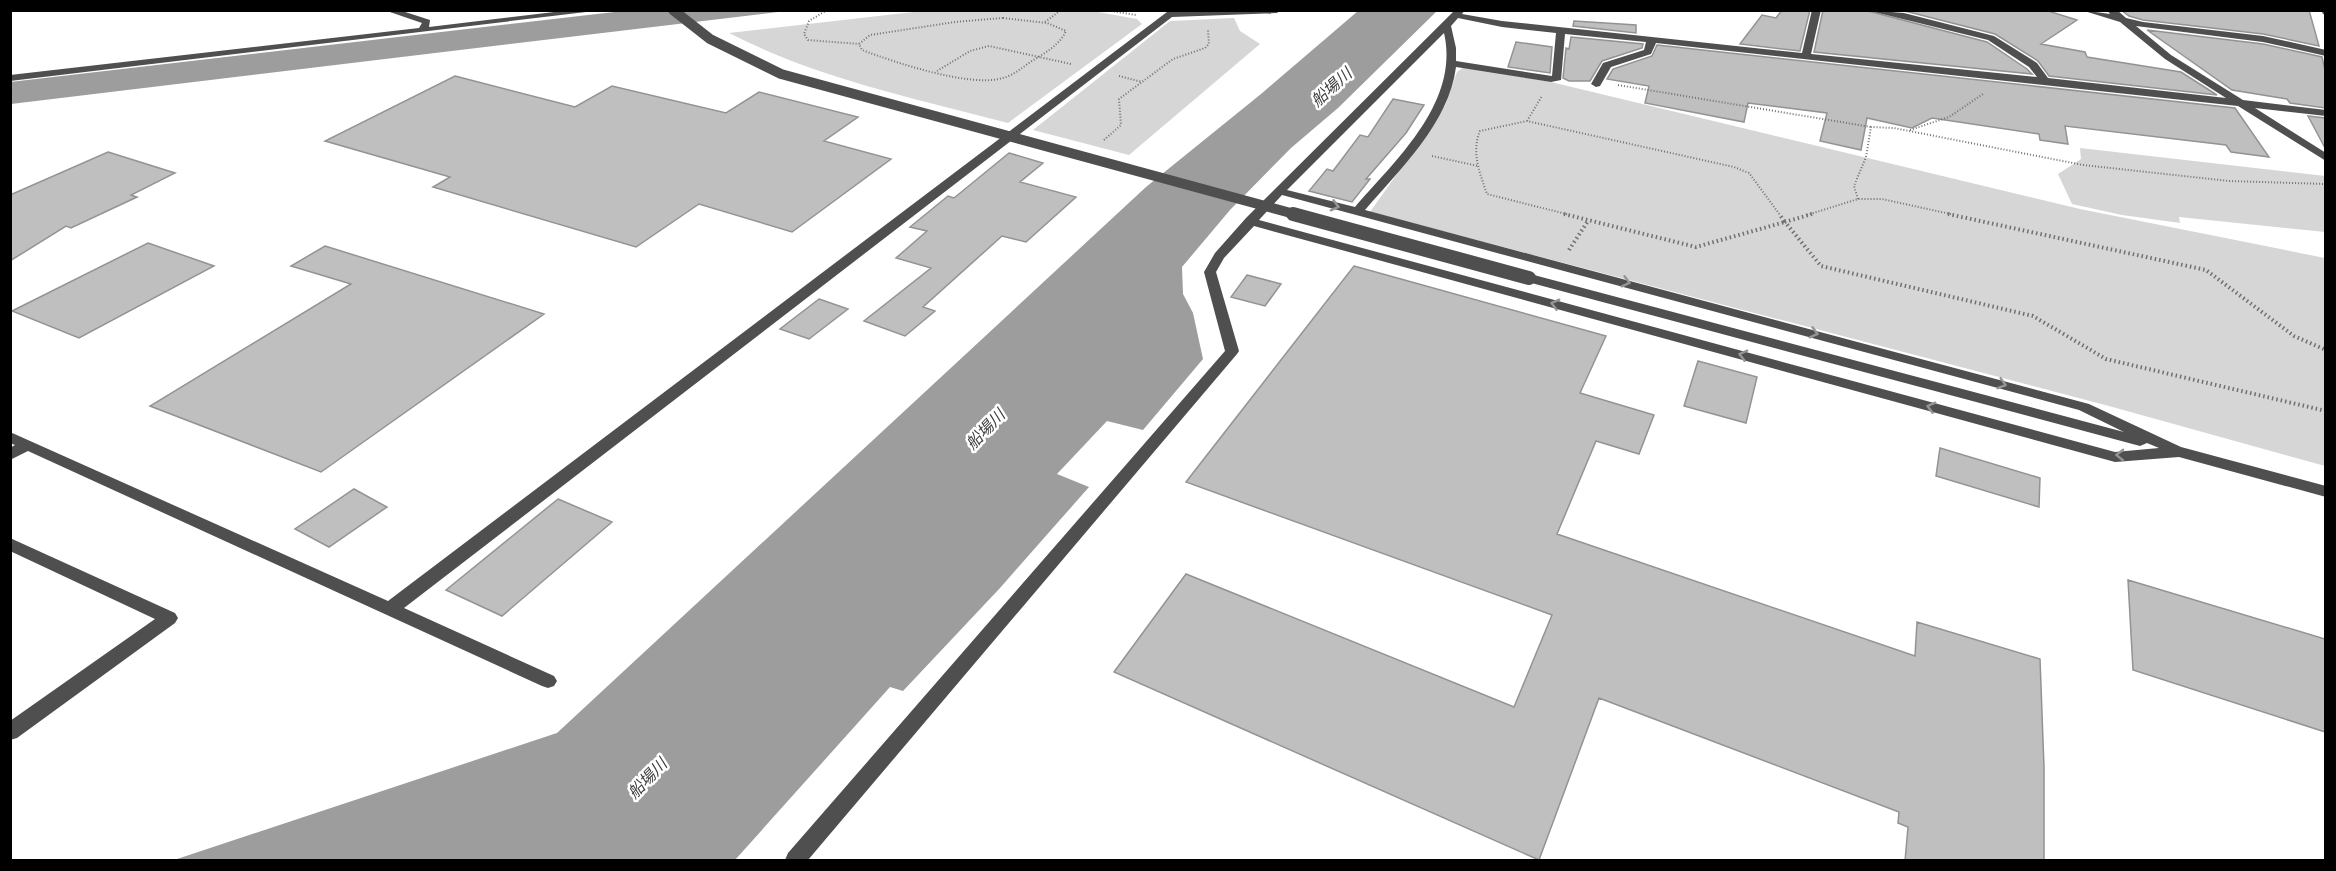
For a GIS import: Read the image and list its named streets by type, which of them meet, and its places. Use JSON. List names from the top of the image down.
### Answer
{
  "water": ["船場川"]
}
